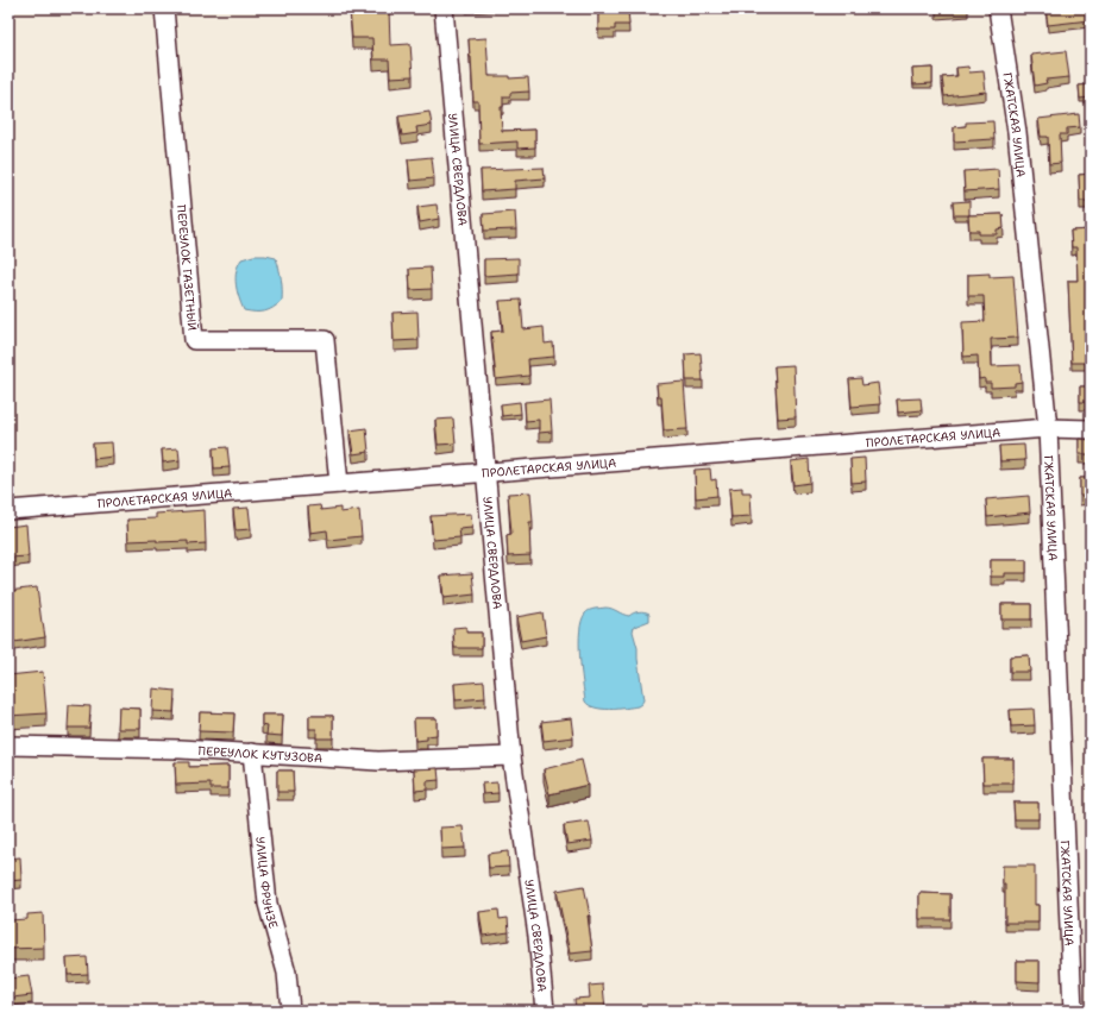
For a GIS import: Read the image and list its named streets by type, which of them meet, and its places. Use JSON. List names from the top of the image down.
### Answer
{
  "streets": {
    "street": [
      "ГЖАТСКАЯ УЛИЦА",
      "УЛИЦА СВЕРДЛОВА",
      "ПЕРЕУЛОК ГАЗЕТНЫЙ",
      "ПРОЛЕТАРСКАЯ УЛИЦА",
      "ПЕРЕУЛОК КУТУЗОВА",
      "УЛИЦА ФРУНЗЕ"
    ]
  },
  "crossings": [
    ["ГЖАТСКАЯ УЛИЦА", "ПРОЛЕТАРСКАЯ УЛИЦА"],
    ["УЛИЦА СВЕРДЛОВА", "ПРОЛЕТАРСКАЯ УЛИЦА"],
    ["УЛИЦА СВЕРДЛОВА", "ПЕРЕУЛОК КУТУЗОВА"],
    ["ПЕРЕУЛОК ГАЗЕТНЫЙ", "ПРОЛЕТАРСКАЯ УЛИЦА"],
    ["ПЕРЕУЛОК КУТУЗОВА", "УЛИЦА ФРУНЗЕ"]
  ]
}
